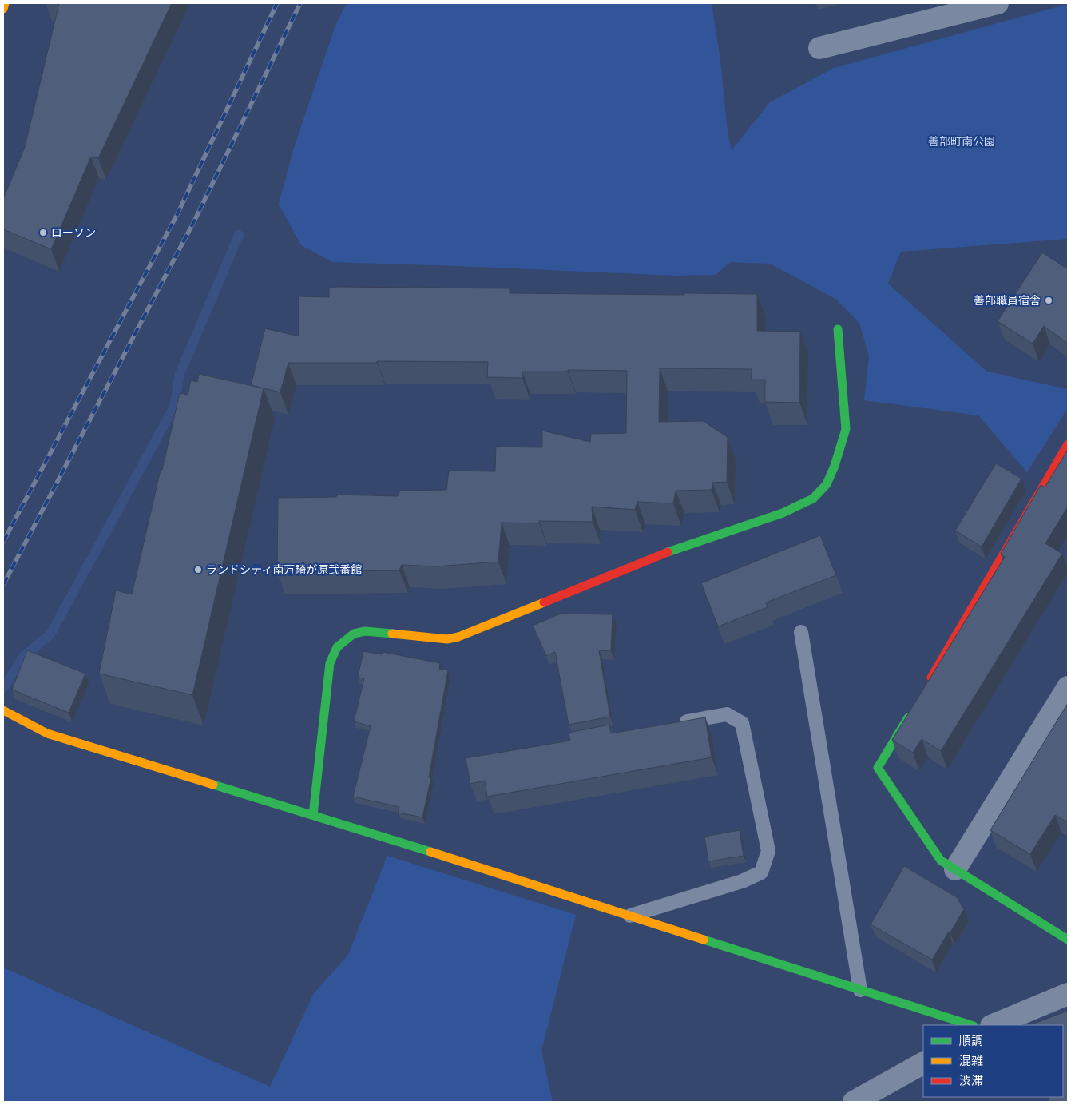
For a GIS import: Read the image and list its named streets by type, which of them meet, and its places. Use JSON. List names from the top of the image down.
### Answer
{
  "parks": ["善部町南公園"],
  "places": ["ローソン", "善部職員宿舎", "ランドシティ南万騎が原弐番館"],
  "legend": ["順調", "混雑", "渋滞"]
}
